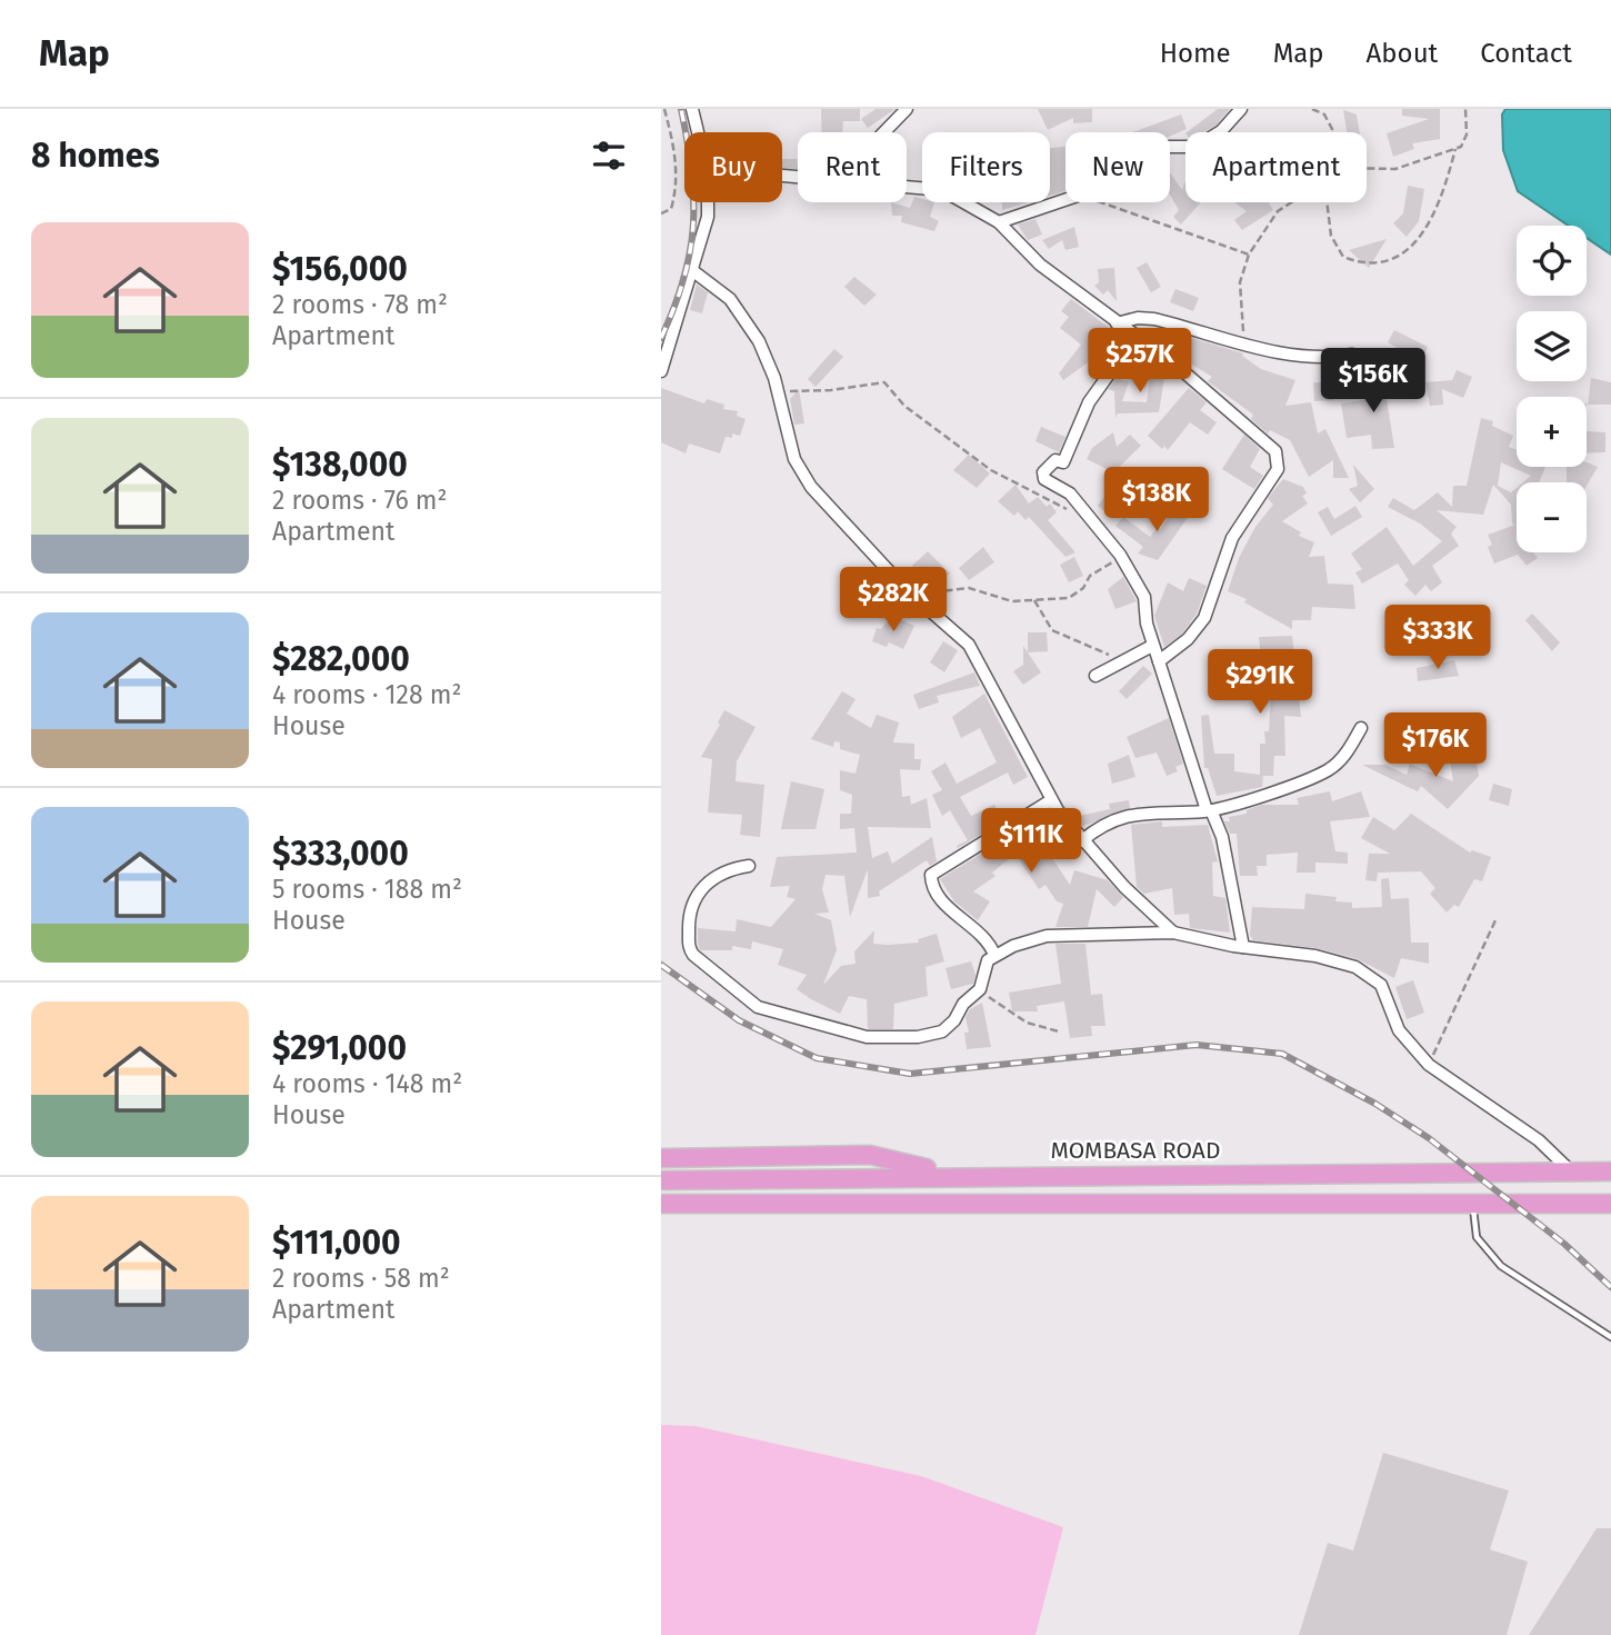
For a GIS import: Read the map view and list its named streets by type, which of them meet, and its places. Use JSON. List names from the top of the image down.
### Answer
{
  "streets": {
    "highway": ["MOMBASA ROAD"]
  },
  "page": {
    "header": "Map",
    "nav": [
      "Home",
      "Map",
      "About",
      "Contact"
    ],
    "heading": "8 homes",
    "chip": [
      "Buy",
      "Rent",
      "Filters",
      "New",
      "Apartment"
    ],
    "list": [
      {
        "name": "$156,000",
        "note": "2 rooms · 78 m² · Apartment"
      },
      {
        "name": "$138,000",
        "note": "2 rooms · 76 m² · Apartment"
      },
      {
        "name": "$282,000",
        "note": "4 rooms · 128 m² · House"
      },
      {
        "name": "$333,000",
        "note": "5 rooms · 188 m² · House"
      },
      {
        "name": "$291,000",
        "note": "4 rooms · 148 m² · House"
      },
      {
        "name": "$111,000",
        "note": "2 rooms · 58 m² · Apartment"
      }
    ],
    "map_buttons": ["+", "−"],
    "price": [
      "$257K",
      "$156K",
      "$138K",
      "$282K",
      "$333K",
      "$291K",
      "$176K",
      "$111K"
    ]
  }
}
